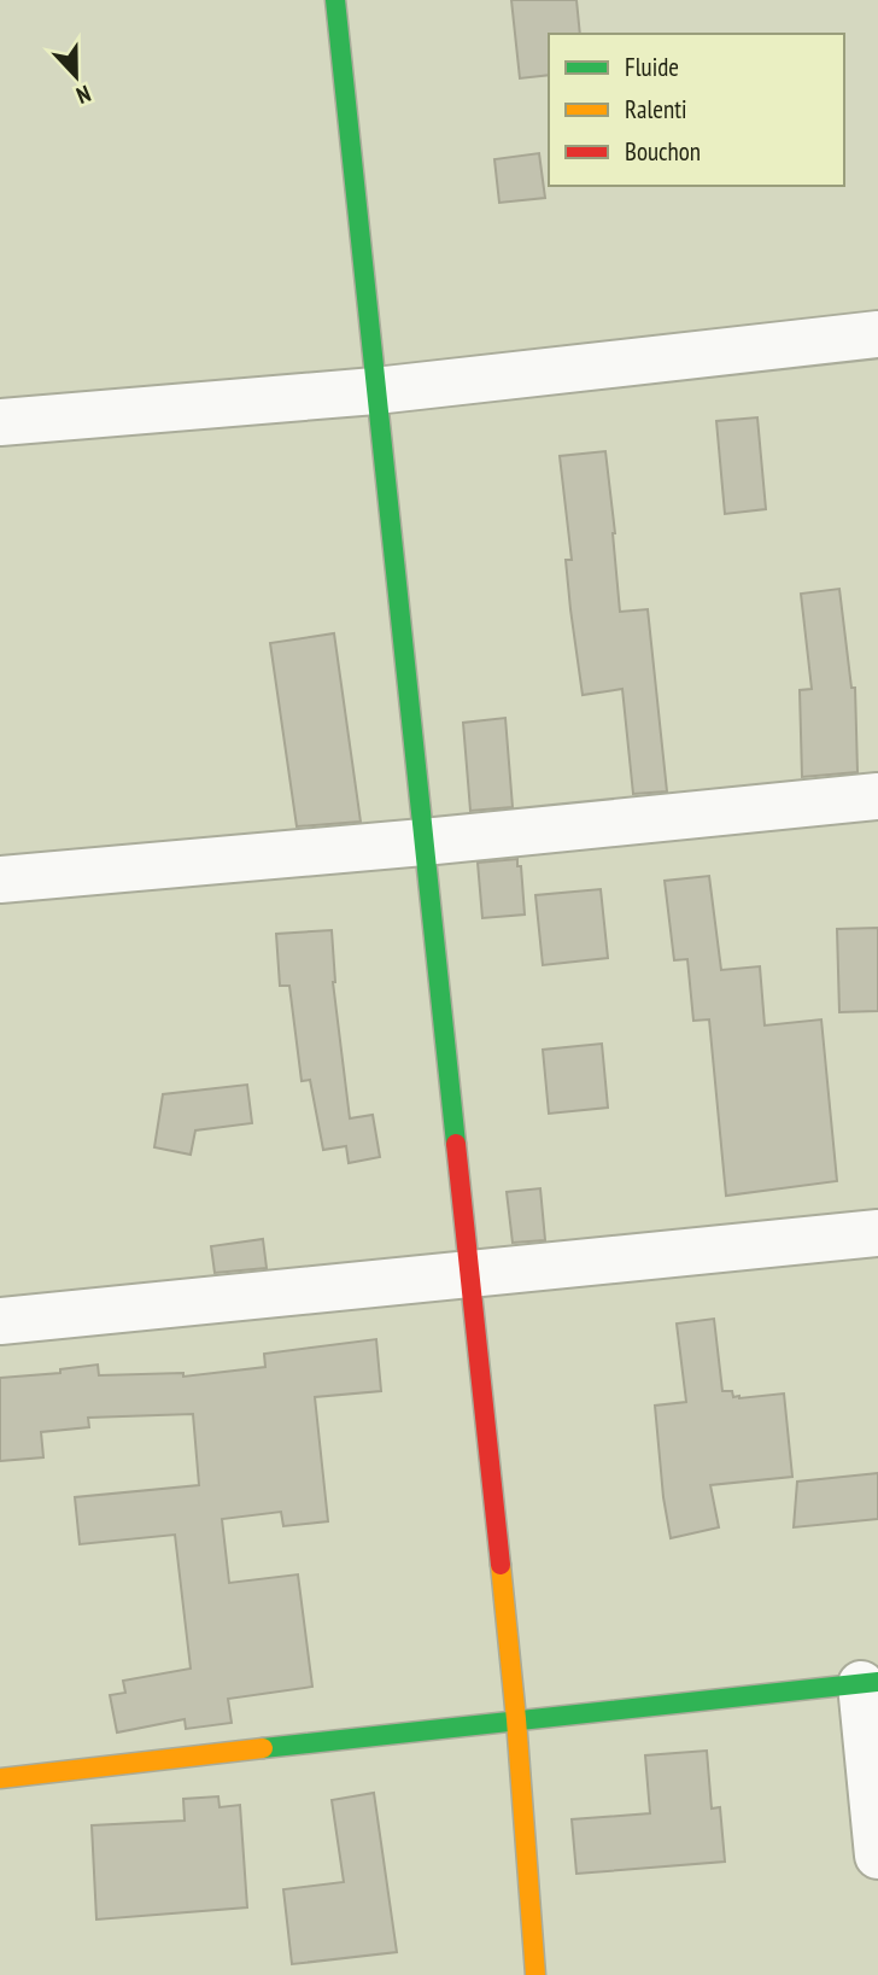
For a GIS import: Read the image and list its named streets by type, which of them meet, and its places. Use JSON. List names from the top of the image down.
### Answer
{
  "legend": ["Fluide", "Ralenti", "Bouchon"],
  "north": "bottom"
}
